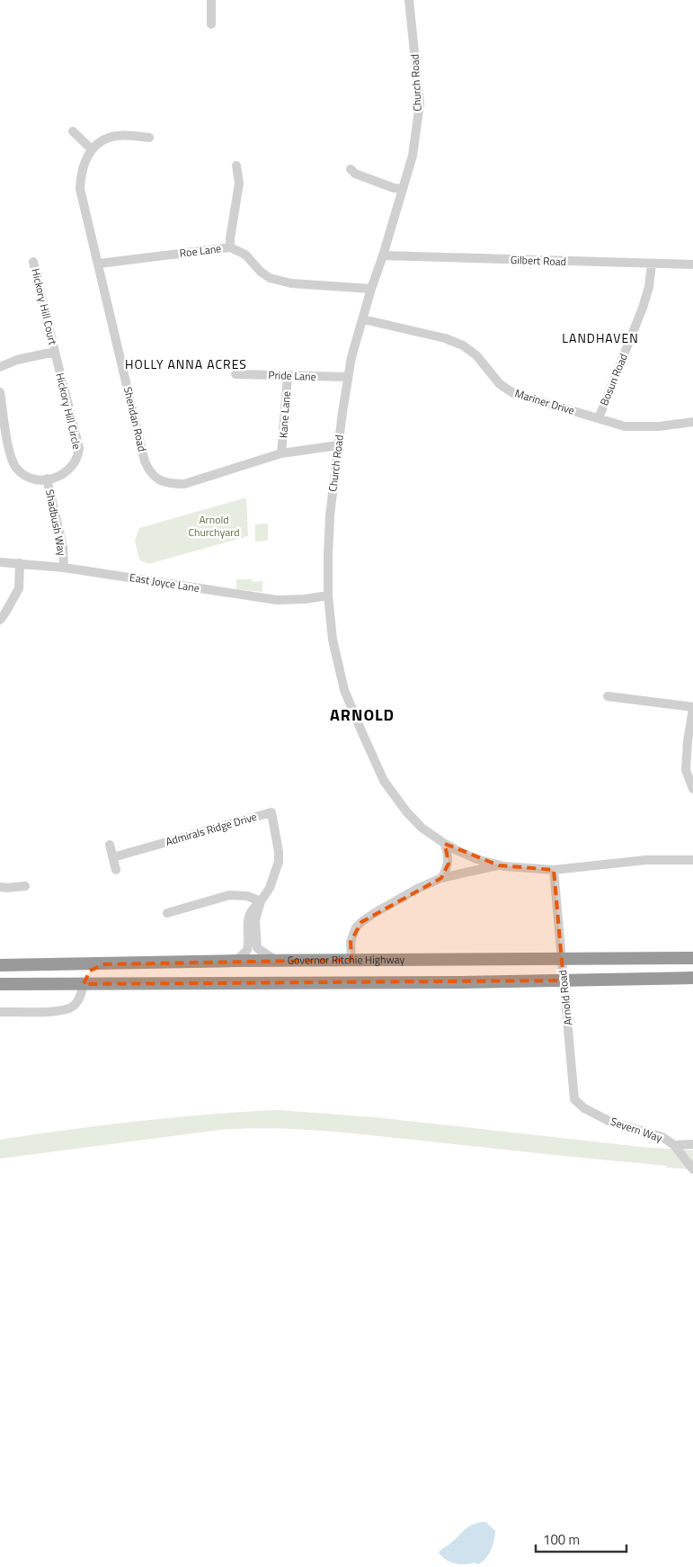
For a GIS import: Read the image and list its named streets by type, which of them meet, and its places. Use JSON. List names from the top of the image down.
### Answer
{
  "streets": {
    "highway": ["Governor Ritchie Highway"],
    "street": [
      "Church Road",
      "Roe Lane",
      "Gilbert Road",
      "Hickory Hill Court",
      "Pride Lane",
      "Bosun Road",
      "Mariner Drive",
      "Hickory Hill Circle",
      "Kane Lane",
      "Sheridan Road",
      "Shadbush Way",
      "East Joyce Lane",
      "Admirals Ridge Drive",
      "Arnold Road",
      "Severn Way"
    ]
  },
  "crossings": [
    ["Church Road", "Roe Lane"],
    ["Church Road", "Gilbert Road"],
    ["Church Road", "Pride Lane"],
    ["Church Road", "Mariner Drive"],
    ["Church Road", "Sheridan Road"],
    ["Church Road", "East Joyce Lane"],
    ["Roe Lane", "Sheridan Road"],
    ["Gilbert Road", "Bosun Road"],
    ["Hickory Hill Court", "Hickory Hill Circle"],
    ["Pride Lane", "Kane Lane"],
    ["Bosun Road", "Mariner Drive"],
    ["Hickory Hill Circle", "Shadbush Way"],
    ["Kane Lane", "Sheridan Road"],
    ["Shadbush Way", "East Joyce Lane"],
    ["Admirals Ridge Drive", "Governor Ritchie Highway"],
    ["Governor Ritchie Highway", "Arnold Road"],
    ["Arnold Road", "Severn Way"]
  ],
  "districts": ["LANDHAVEN", "HOLLY ANNA ACRES", "ARNOLD"],
  "parks": ["Arnold Churchyard"],
  "scale_bar": "100 m"
}
